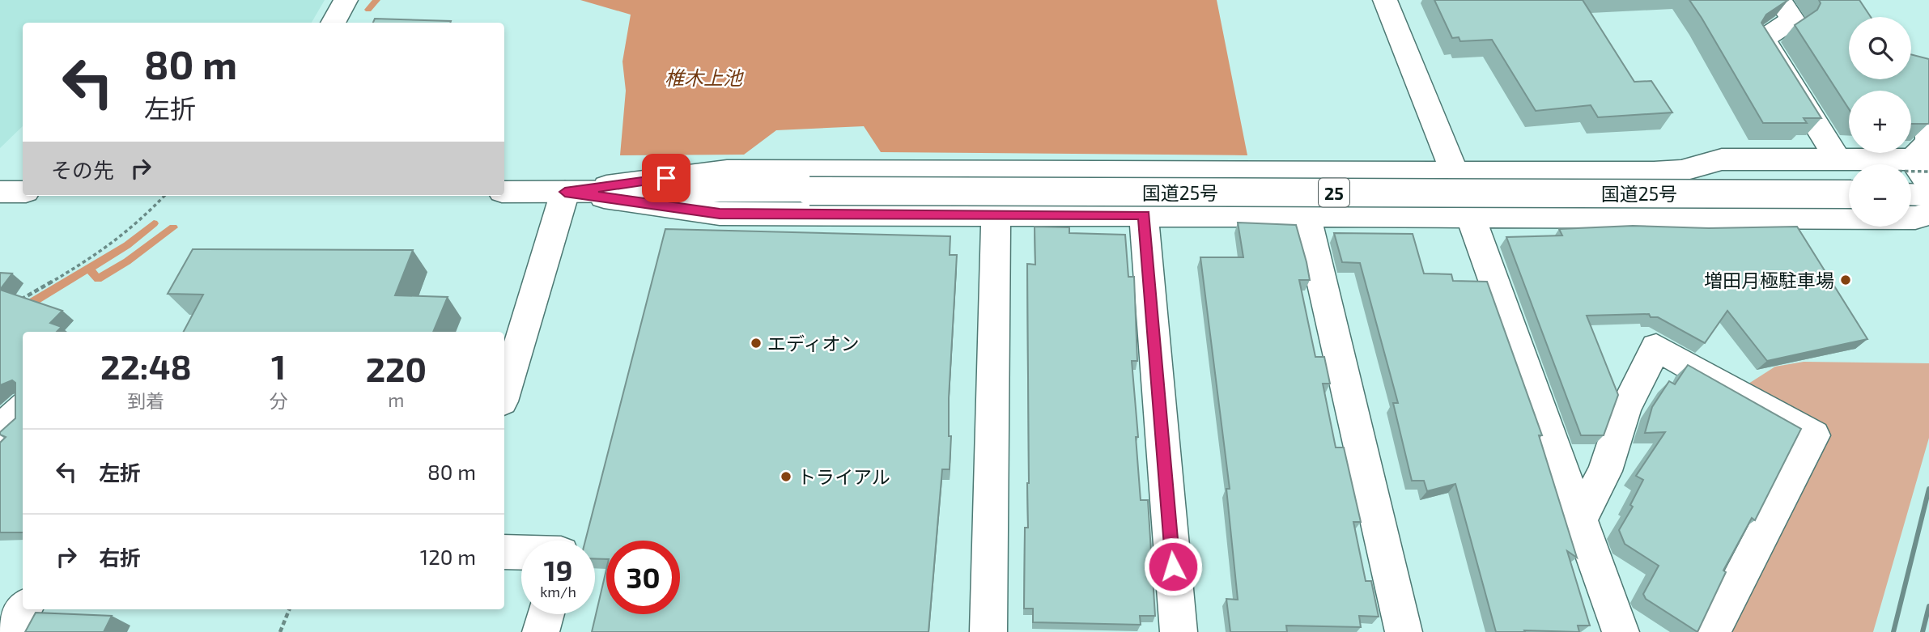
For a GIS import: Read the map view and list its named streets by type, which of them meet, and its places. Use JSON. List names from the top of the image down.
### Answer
{
  "streets": {
    "main road": ["国道25号", "25"]
  },
  "water": ["椎木上池"],
  "places": ["増田月極駐車場", "エディオン", "トライアル"],
  "page": {
    "map_buttons": ["+", "−"],
    "turn": ["80 m", "左折"],
    "then": "その先",
    "eta": [
      "22:48",
      "到着",
      "1",
      "分",
      "220",
      "m"
    ],
    "list": [
      {
        "name": "左折",
        "value": "80 m"
      },
      {
        "name": "右折",
        "value": "120 m"
      }
    ],
    "speed": "19 km/h",
    "limit": "30"
  }
}
